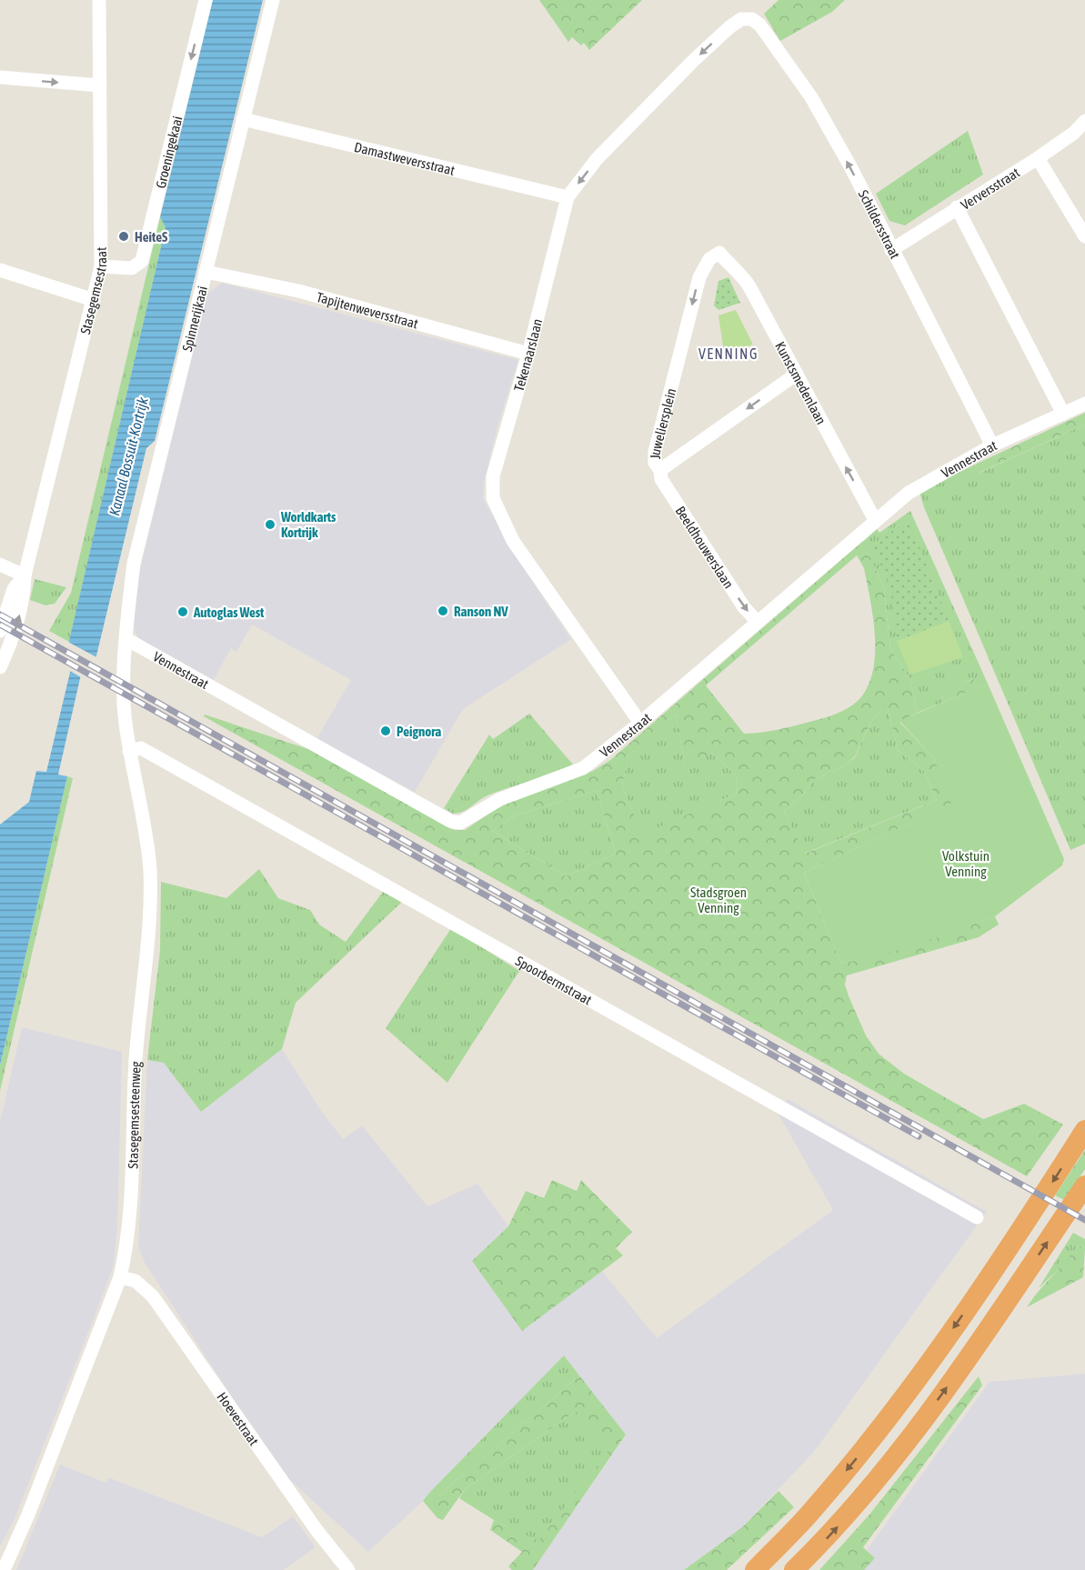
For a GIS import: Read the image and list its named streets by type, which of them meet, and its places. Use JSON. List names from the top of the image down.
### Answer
{
  "streets": {
    "street": [
      "Groeningekaai",
      "Damastweversstraat",
      "Verversstraat",
      "Schildersstraat",
      "Stasegemsestraat",
      "Tapijtenweversstraat",
      "Spinnerijkaai",
      "Tekenaarslaan",
      "Kunstsmedenlaan",
      "Juweliersplein",
      "Vennestraat",
      "Beeldhouwerslaan",
      "Spoorbermstraat",
      "Stasegemsesteenweg",
      "Hoevestraat"
    ]
  },
  "crossings": [
    ["Groeningekaai", "Stasegemsestraat"],
    ["Damastweversstraat", "Spinnerijkaai"],
    ["Damastweversstraat", "Tekenaarslaan"],
    ["Verversstraat", "Schildersstraat"],
    ["Schildersstraat", "Tekenaarslaan"],
    ["Schildersstraat", "Vennestraat"],
    ["Tapijtenweversstraat", "Spinnerijkaai"],
    ["Tapijtenweversstraat", "Tekenaarslaan"],
    ["Spinnerijkaai", "Vennestraat"],
    ["Spinnerijkaai", "Stasegemsesteenweg"],
    ["Tekenaarslaan", "Vennestraat"],
    ["Kunstsmedenlaan", "Juweliersplein"],
    ["Kunstsmedenlaan", "Vennestraat"],
    ["Juweliersplein", "Beeldhouwerslaan"],
    ["Vennestraat", "Beeldhouwerslaan"],
    ["Vennestraat", "Stasegemsesteenweg"],
    ["Spoorbermstraat", "Stasegemsesteenweg"],
    ["Stasegemsesteenweg", "Hoevestraat"]
  ],
  "one_way": [
    "Groeningekaai",
    "Schildersstraat",
    "Kunstsmedenlaan",
    "Juweliersplein",
    "Beeldhouwerslaan"
  ],
  "districts": ["VENNING"],
  "water": ["Kanaal Bossuit-Kortrijk"],
  "parks": ["Volkstuin Venning", "Stadsgroen Venning"],
  "places": [
    "HeiteS",
    "Worldkarts Kortrijk",
    "Ranson NV",
    "Autoglas West",
    "Peignora"
  ]
}
